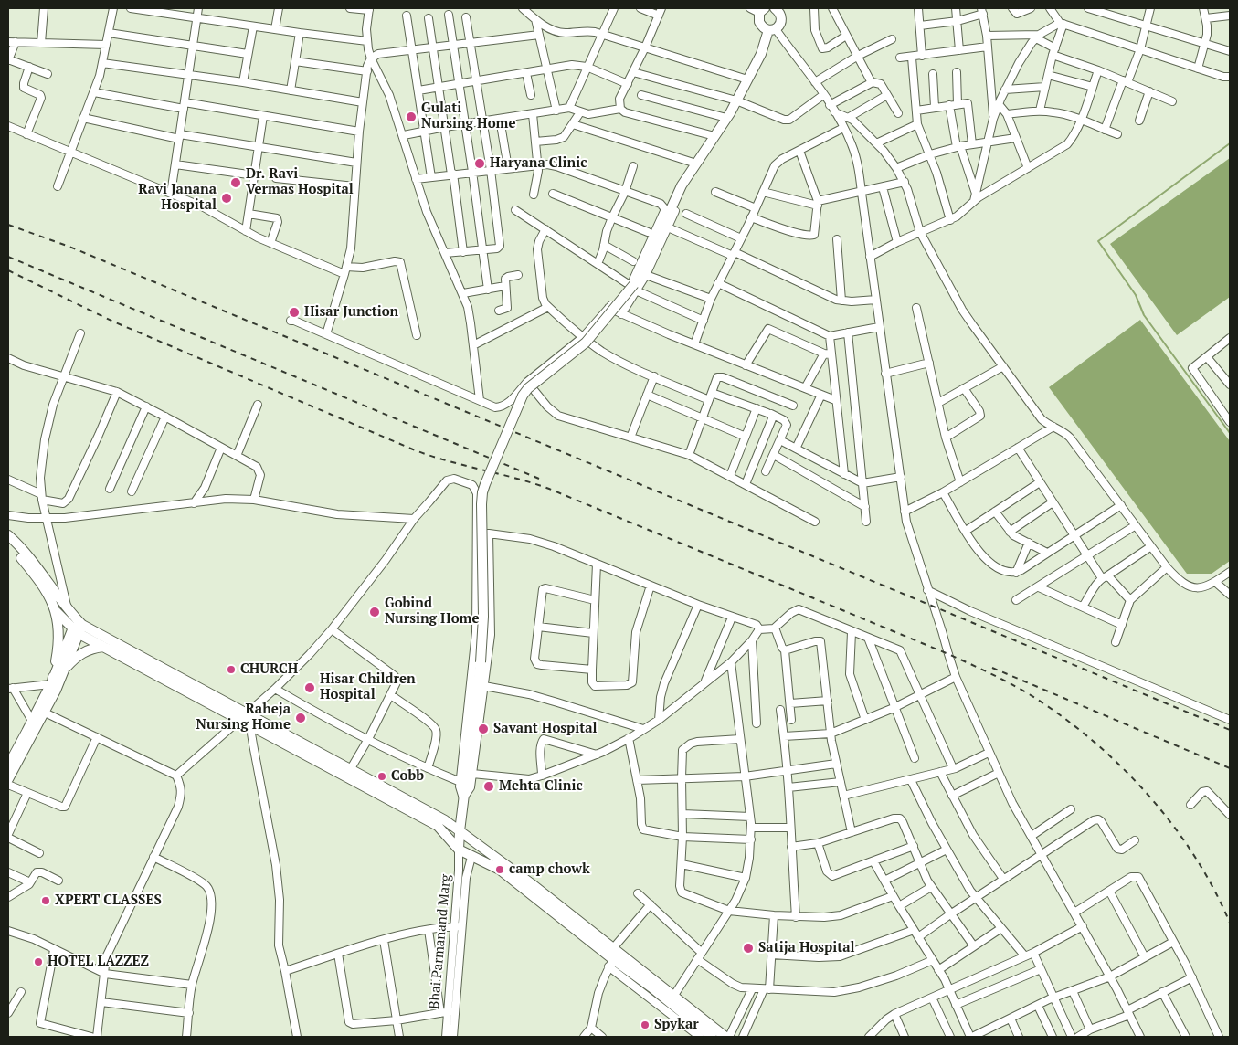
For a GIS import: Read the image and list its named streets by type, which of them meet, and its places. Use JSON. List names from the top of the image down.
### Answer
{
  "streets": {
    "street": ["Bhai Parmanand Marg"]
  },
  "places": [
    "Gulati Nursing Home",
    "Haryana Clinic",
    "Dr. Ravi Vermas Hospital",
    "Ravi Janana Hospital",
    "Hisar Junction",
    "Gobind Nursing Home",
    "CHURCH",
    "Hisar Children Hospital",
    "Raheja Nursing Home",
    "Savant Hospital",
    "Cobb",
    "Mehta Clinic",
    "camp chowk",
    "XPERT CLASSES",
    "Satija Hospital",
    "HOTEL LAZZEZ",
    "Spykar"
  ]
}
